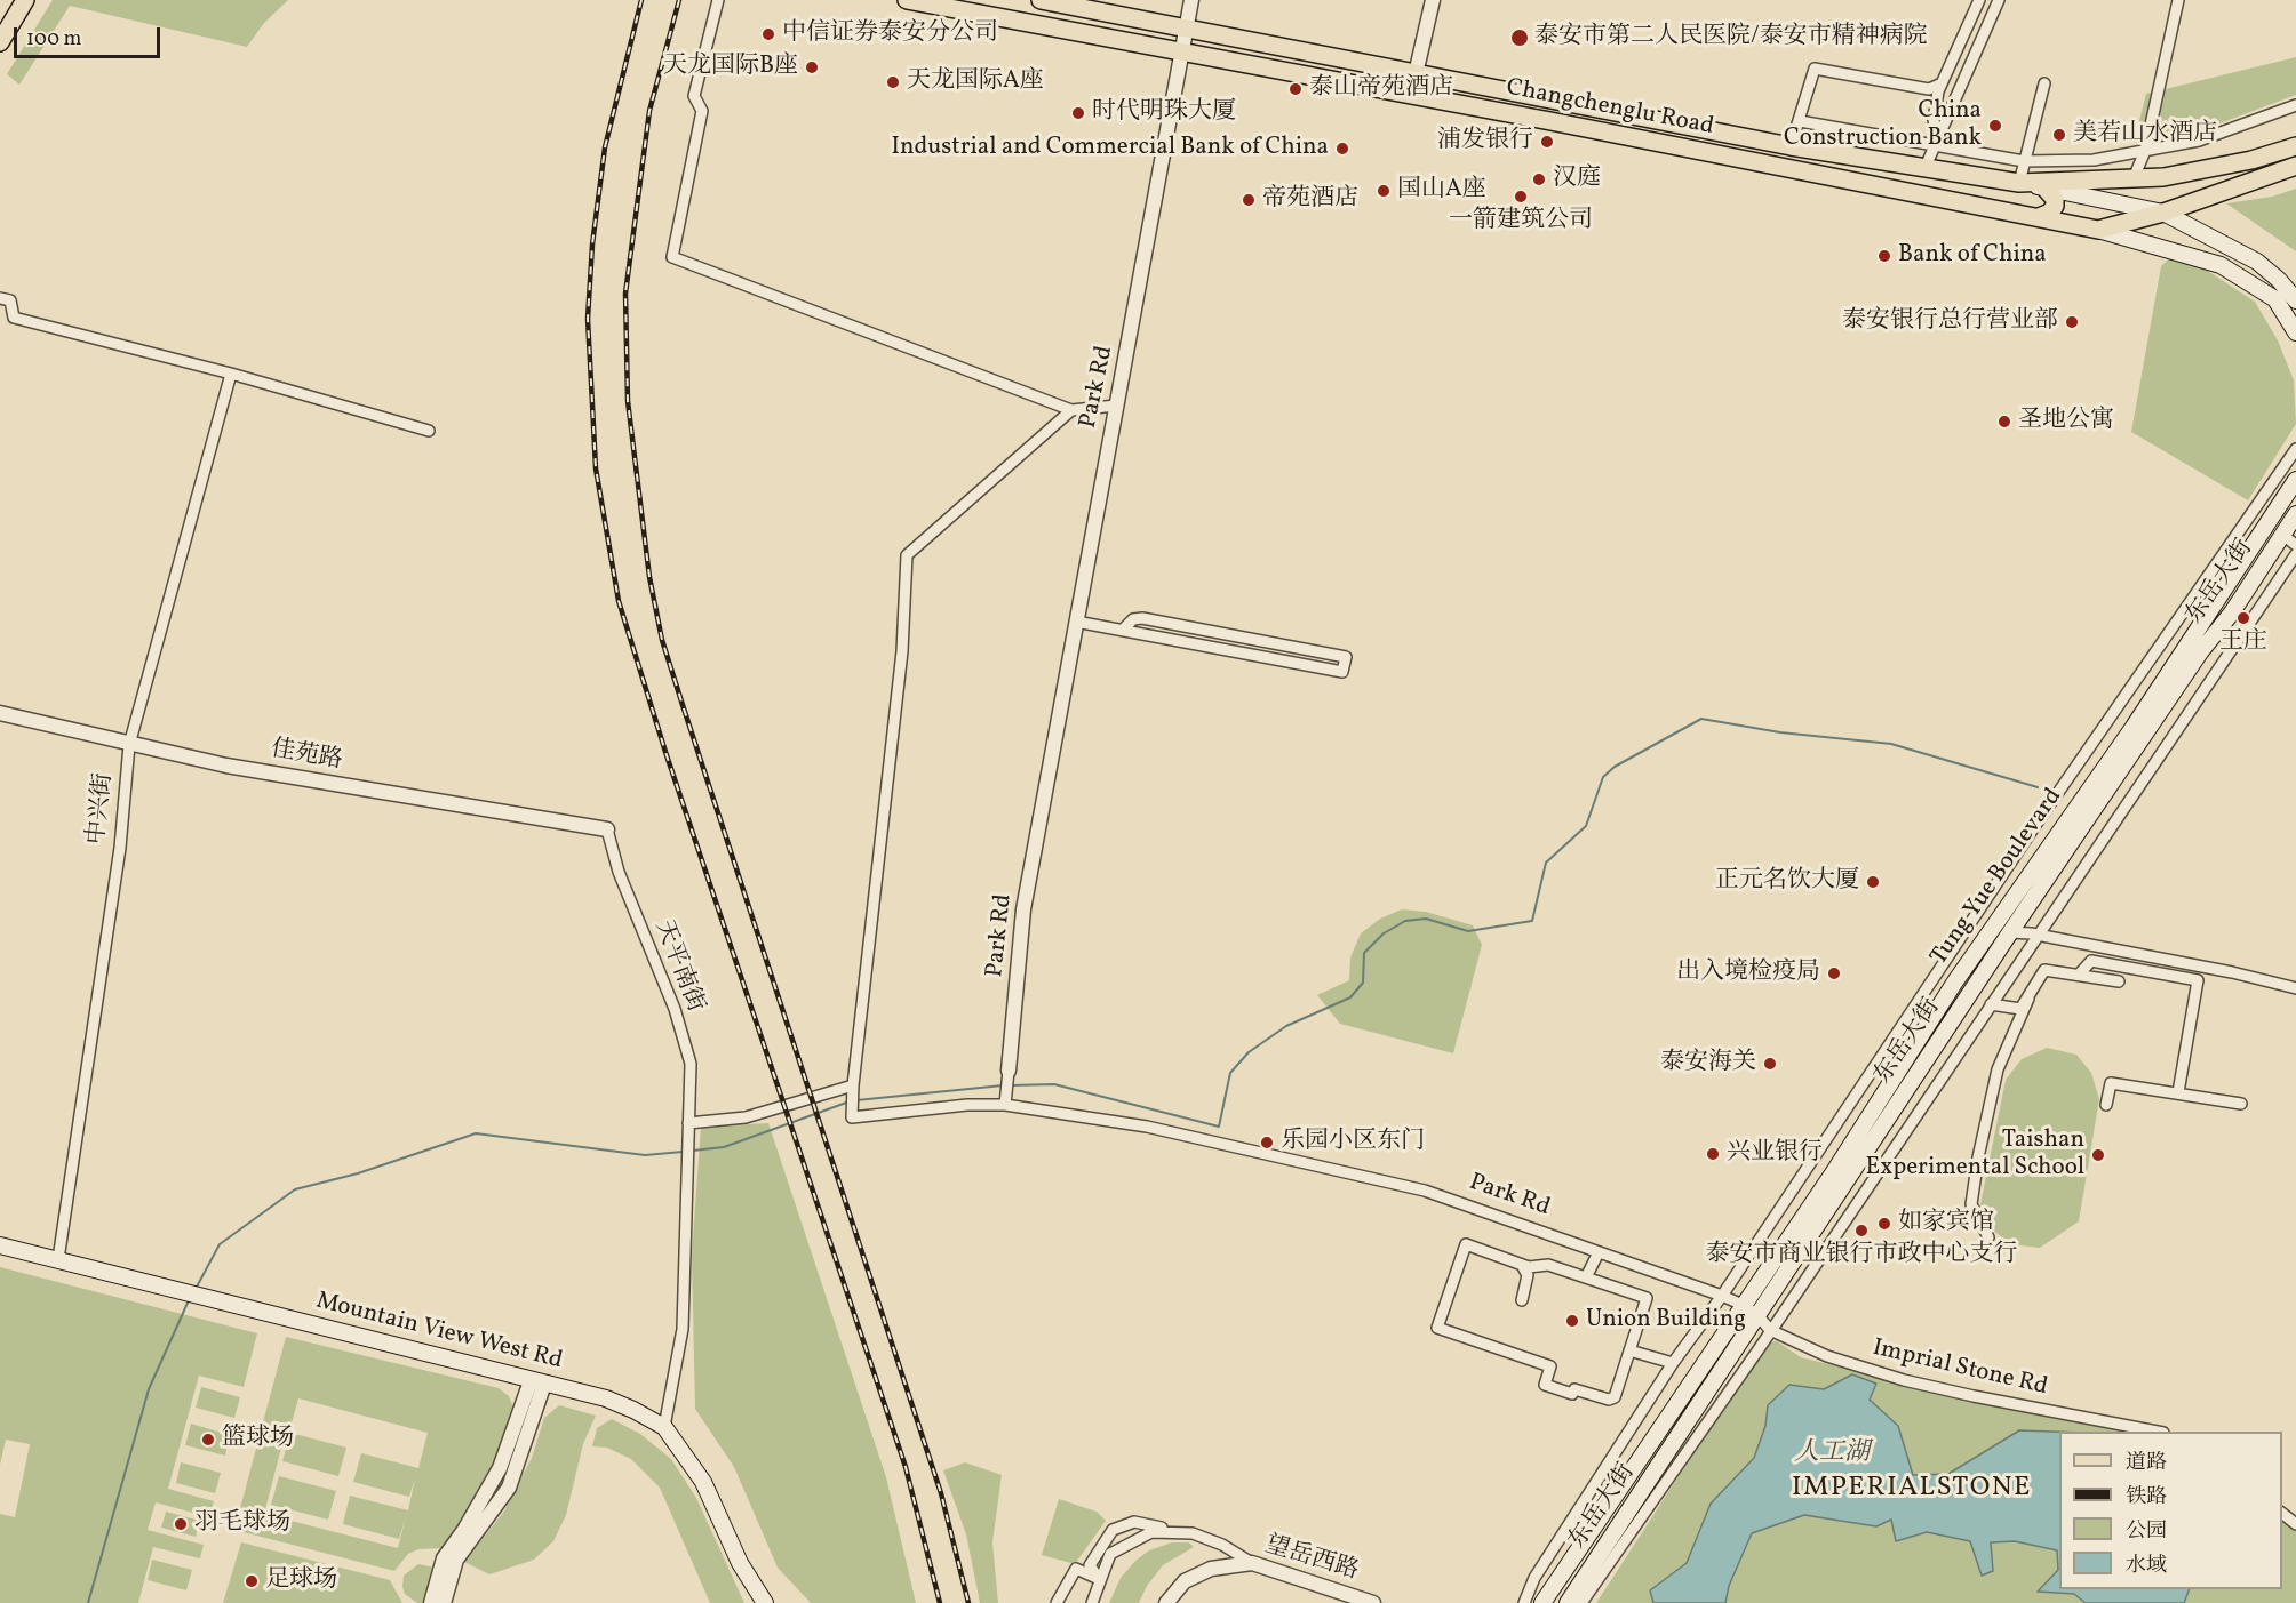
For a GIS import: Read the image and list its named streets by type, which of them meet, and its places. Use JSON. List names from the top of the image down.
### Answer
{
  "streets": {
    "main road": [
      "Changchenglu Road",
      "东岳大街",
      "Tung Yue Boulevard",
      "Mountain View West Rd"
    ],
    "street": [
      "Park Rd",
      "佳苑路",
      "中兴街",
      "天平南街",
      "Imprial Stone Rd",
      "望岳西路"
    ]
  },
  "crossings": [
    ["Changchenglu Road", "Park Rd"],
    ["Park Rd", "东岳大街"],
    ["Park Rd", "Tung Yue Boulevard"],
    ["Park Rd", "Imprial Stone Rd"],
    ["东岳大街", "Tung Yue Boulevard"],
    ["东岳大街", "Imprial Stone Rd"],
    ["佳苑路", "中兴街"],
    ["佳苑路", "天平南街"],
    ["中兴街", "Mountain View West Rd"],
    ["天平南街", "Mountain View West Rd"]
  ],
  "districts": ["IMPERIALSTONE"],
  "water": ["人工湖"],
  "places": [
    "中信证券泰安分公司",
    "泰安市第二人民医院/泰安市精神病院",
    "天龙国际B座",
    "天龙国际A座",
    "泰山帝苑酒店",
    "时代明珠大厦",
    "China Construction Bank",
    "美若山水酒店",
    "浦发银行",
    "Industrial and Commercial Bank of China",
    "汉庭",
    "国山A座",
    "一箭建筑公司",
    "帝苑酒店",
    "Bank of China",
    "泰安银行总行营业部",
    "圣地公寓",
    "王庄",
    "正元名饮大厦",
    "出入境检疫局",
    "泰安海关",
    "乐园小区东门",
    "兴业银行",
    "Taishan Experimental School",
    "如家宾馆",
    "泰安市商业银行市政中心支行",
    "Union Building",
    "篮球场",
    "羽毛球场",
    "足球场"
  ],
  "legend": [
    "道路",
    "铁路",
    "公园",
    "水域"
  ],
  "scale_bar": "100 m"
}
